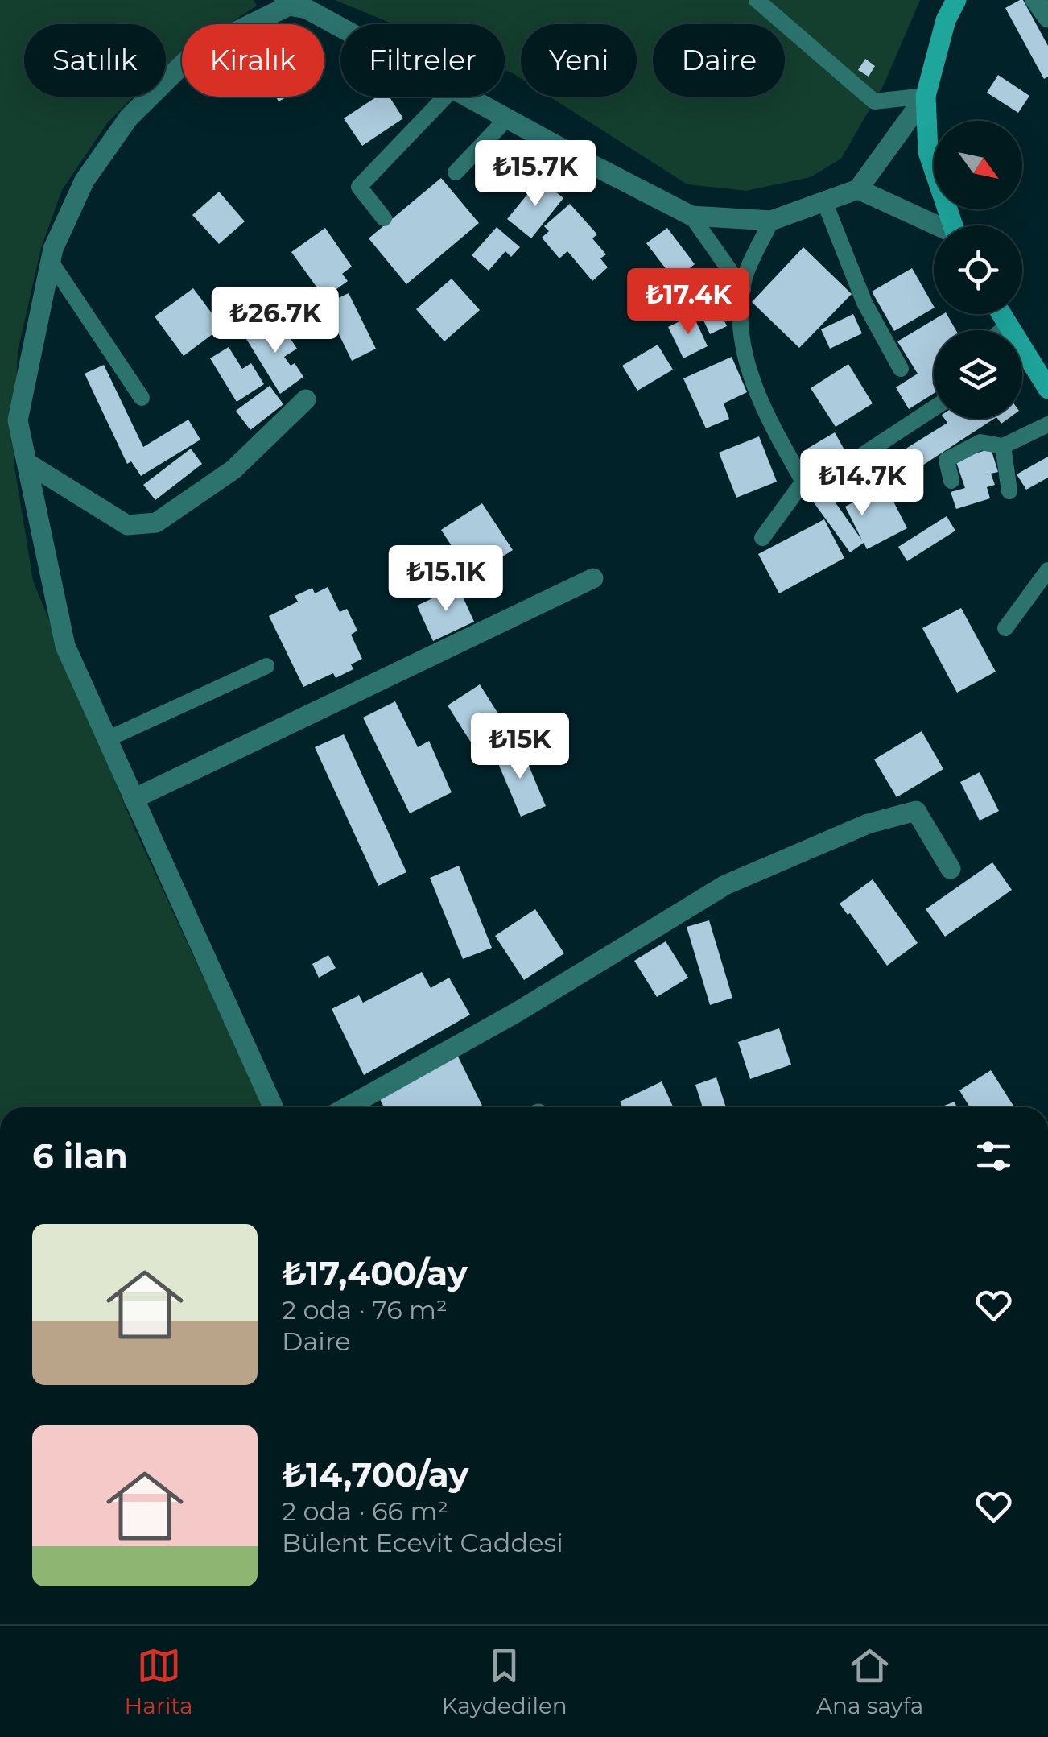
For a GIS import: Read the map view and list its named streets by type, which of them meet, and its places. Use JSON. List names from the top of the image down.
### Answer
{
  "north": "bottom right",
  "page": {
    "chip": [
      "Satılık",
      "Kiralık",
      "Filtreler",
      "Yeni",
      "Daire"
    ],
    "price": [
      "₺15.7K",
      "₺17.4K",
      "₺26.7K",
      "₺14.7K",
      "₺15.1K",
      "₺15K"
    ],
    "heading": "6 ilan",
    "list": [
      {
        "name": "₺17,400/ay",
        "note": "2 oda · 76 m² · Daire"
      },
      {
        "name": "₺14,700/ay",
        "note": "2 oda · 66 m² · Bülent Ecevit Caddesi"
      }
    ],
    "tabs": ["Harita", "Kaydedilen", "Ana sayfa"]
  }
}
